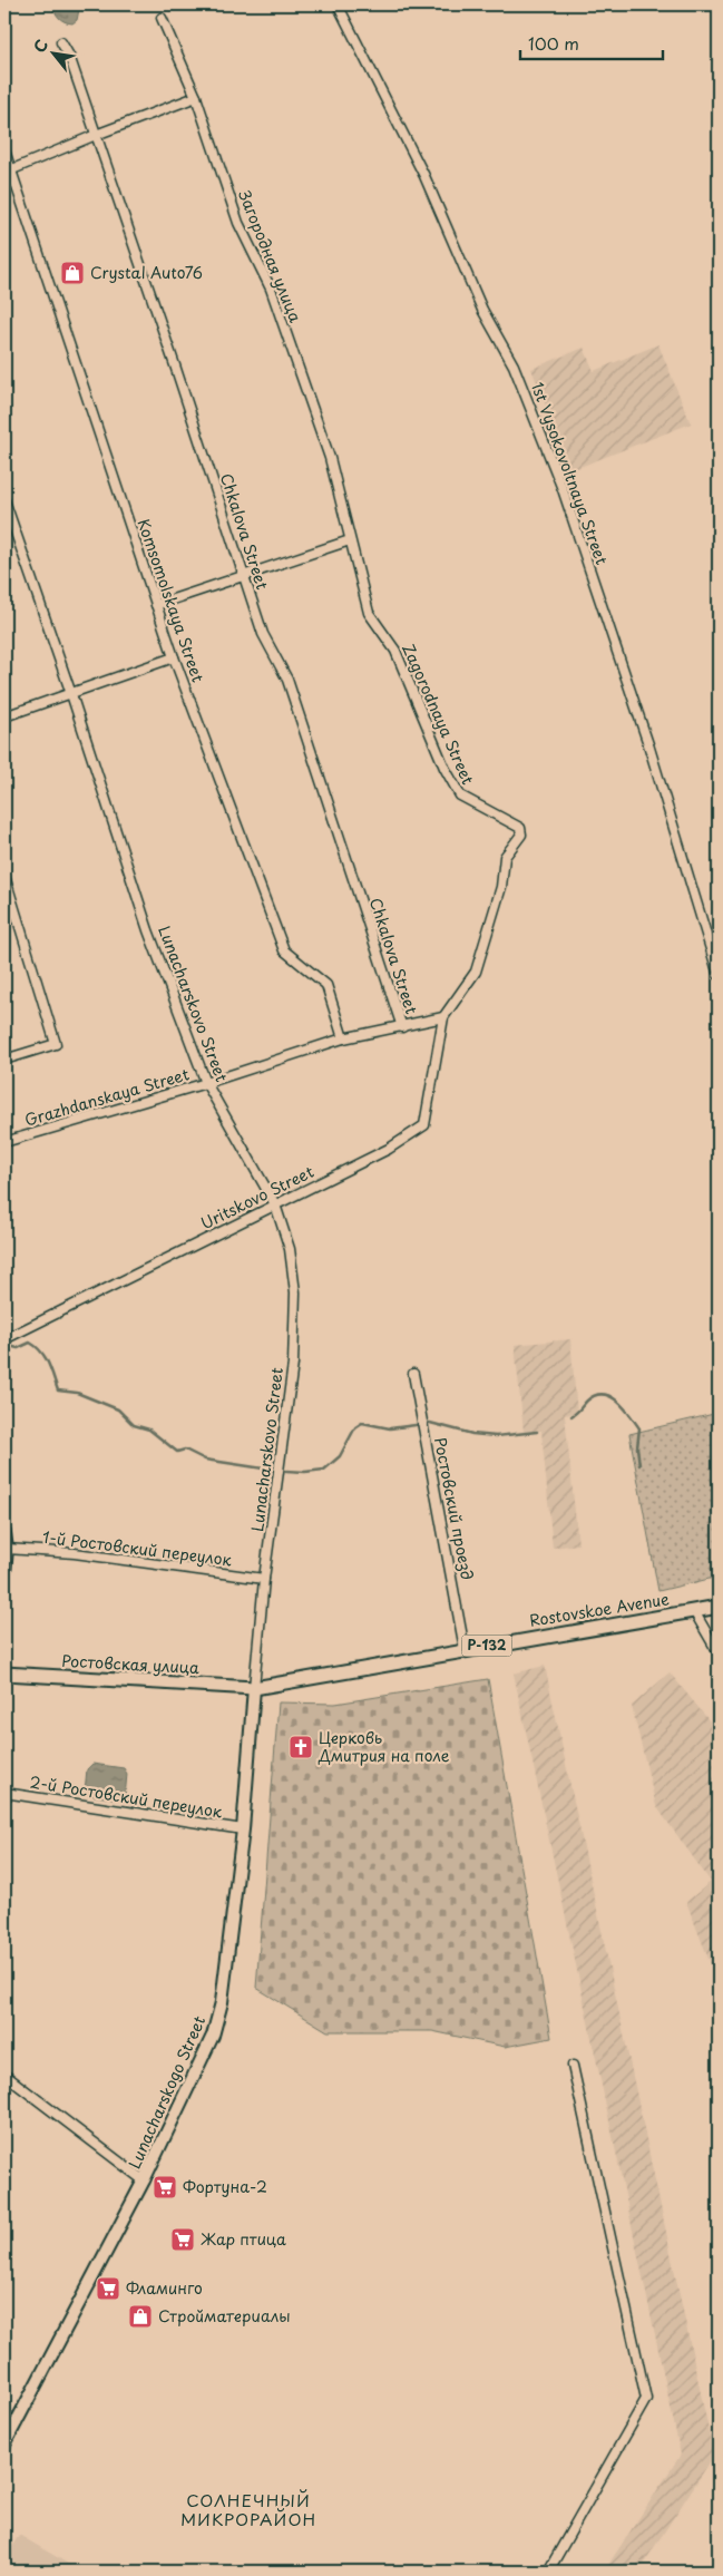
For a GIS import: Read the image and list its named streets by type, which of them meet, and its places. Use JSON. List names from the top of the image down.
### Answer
{
  "streets": {
    "main road": ["Rostovskoe Avenue", "Р-132", "Ростовская улица"],
    "street": [
      "Загородная улица",
      "1st Vysokovoltnaya Street",
      "Chkalova Street",
      "Komsomolskaya Street",
      "Zagorodnaya Street",
      "Lunacharskovo Street",
      "Grazhdanskaya Street",
      "Uritskovo Street",
      "Ростовский проезд",
      "1-й Ростовский переулок",
      "2-й Ростовский переулок",
      "Lunacharskogo Street"
    ]
  },
  "crossings": [
    ["Загородная улица", "Zagorodnaya Street"],
    ["Chkalova Street", "Grazhdanskaya Street"],
    ["Komsomolskaya Street", "Grazhdanskaya Street"],
    ["Zagorodnaya Street", "Grazhdanskaya Street"],
    ["Zagorodnaya Street", "Uritskovo Street"],
    ["Lunacharskovo Street", "Grazhdanskaya Street"],
    ["Lunacharskovo Street", "Uritskovo Street"],
    ["Lunacharskovo Street", "1-й Ростовский переулок"],
    ["Lunacharskovo Street", "Rostovskoe Avenue"],
    ["Lunacharskovo Street", "Ростовская улица"],
    ["Lunacharskovo Street", "Lunacharskogo Street"],
    ["Grazhdanskaya Street", "Uritskovo Street"],
    ["Ростовский проезд", "Rostovskoe Avenue"],
    ["Rostovskoe Avenue", "Ростовская улица"],
    ["Rostovskoe Avenue", "Lunacharskogo Street"],
    ["Ростовская улица", "Lunacharskogo Street"],
    ["2-й Ростовский переулок", "Lunacharskogo Street"]
  ],
  "districts": ["СОЛНЕЧНЫЙ МИКРОРАЙОН"],
  "places": {
    "shop": ["Crystal Auto76", "Стройматериалы"],
    "church": ["Церковь Дмитрия на поле"],
    "supermarket": ["Фортуна-2", "Жар птица", "Фламинго"]
  },
  "scale_bar": "100 m",
  "north": "top left"
}
